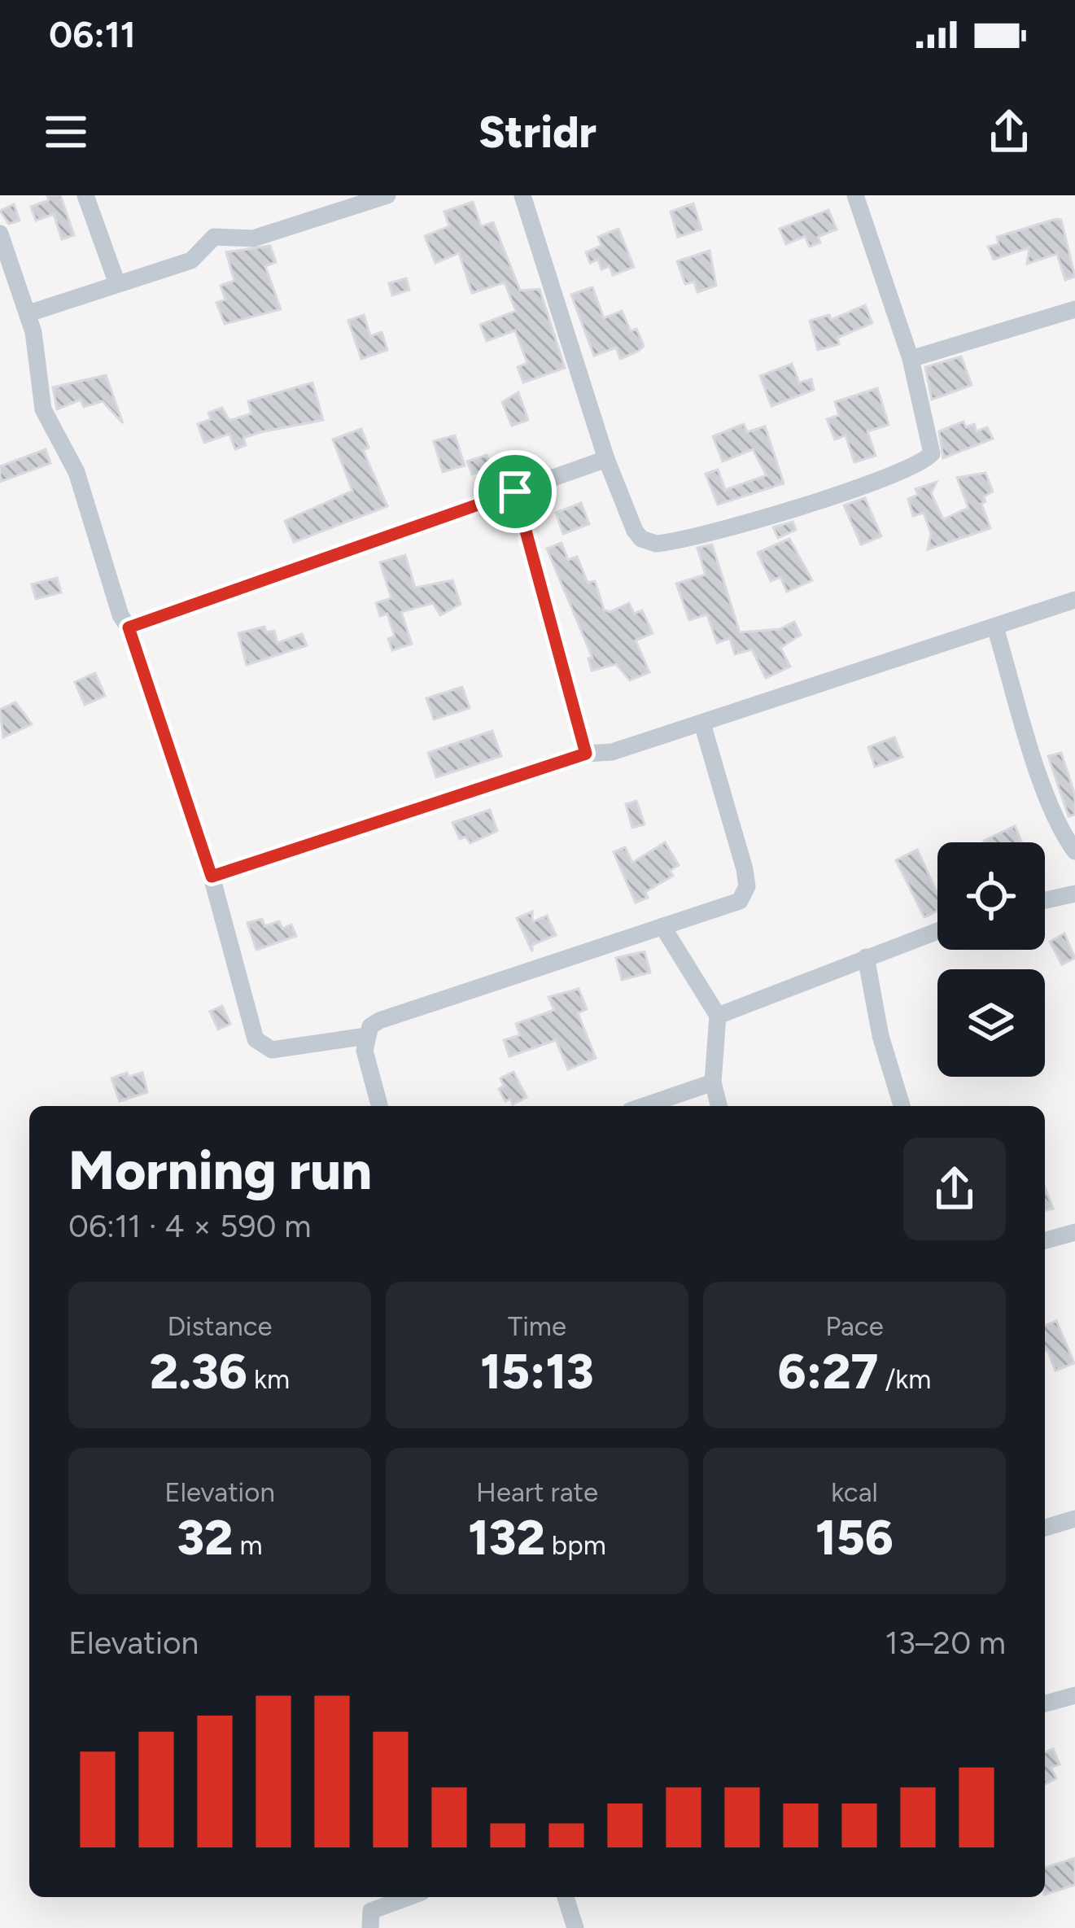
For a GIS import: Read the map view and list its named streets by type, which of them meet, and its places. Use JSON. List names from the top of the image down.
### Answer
{
  "page": {
    "status": "06:11",
    "header": "Stridr",
    "heading": ["Morning run", "06:11 · 4 × 590 m"],
    "stats": [
      ["Distance", "2.36 km"],
      ["Time", "15:13"],
      ["Pace", "6:27 /km"],
      ["Elevation", "32 m"],
      ["Heart rate", "132 bpm"],
      ["kcal", "156"]
    ],
    "chart": ["Elevation", "13–20 m"]
  }
}
